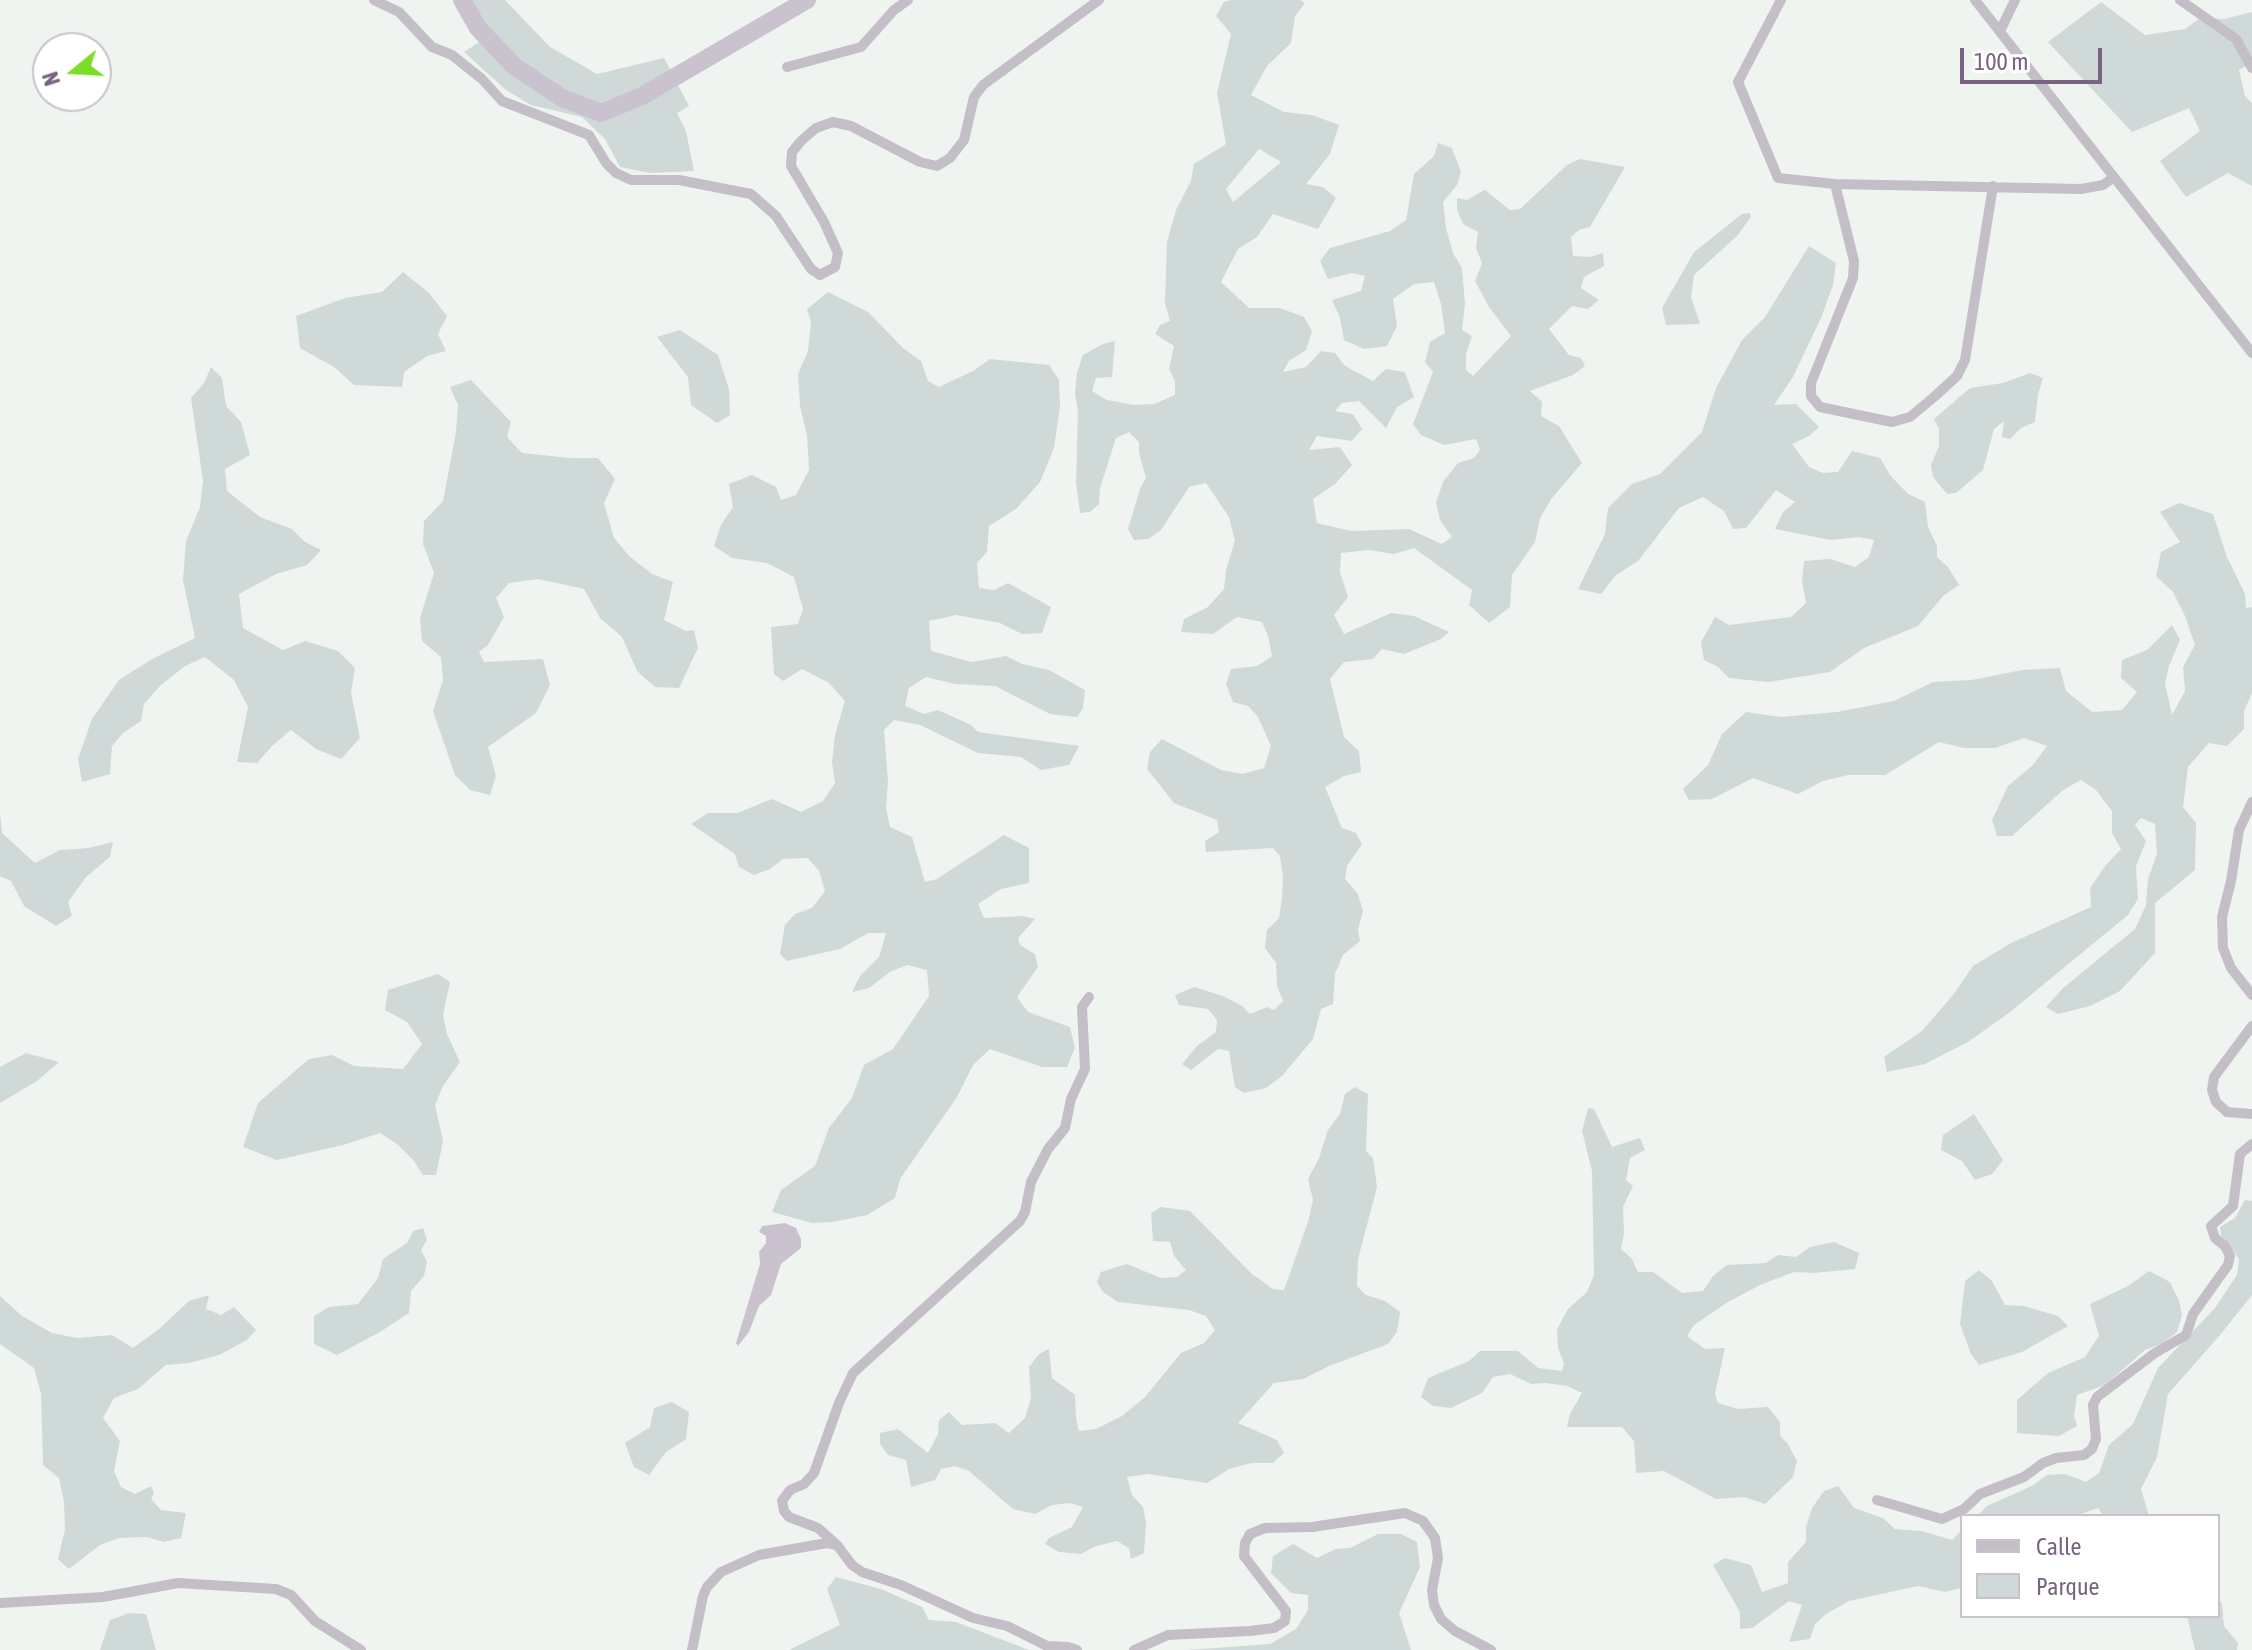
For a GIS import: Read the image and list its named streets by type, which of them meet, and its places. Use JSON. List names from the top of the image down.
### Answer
{
  "legend": ["Calle", "Parque"],
  "scale_bar": "100 m",
  "north": "left"
}
